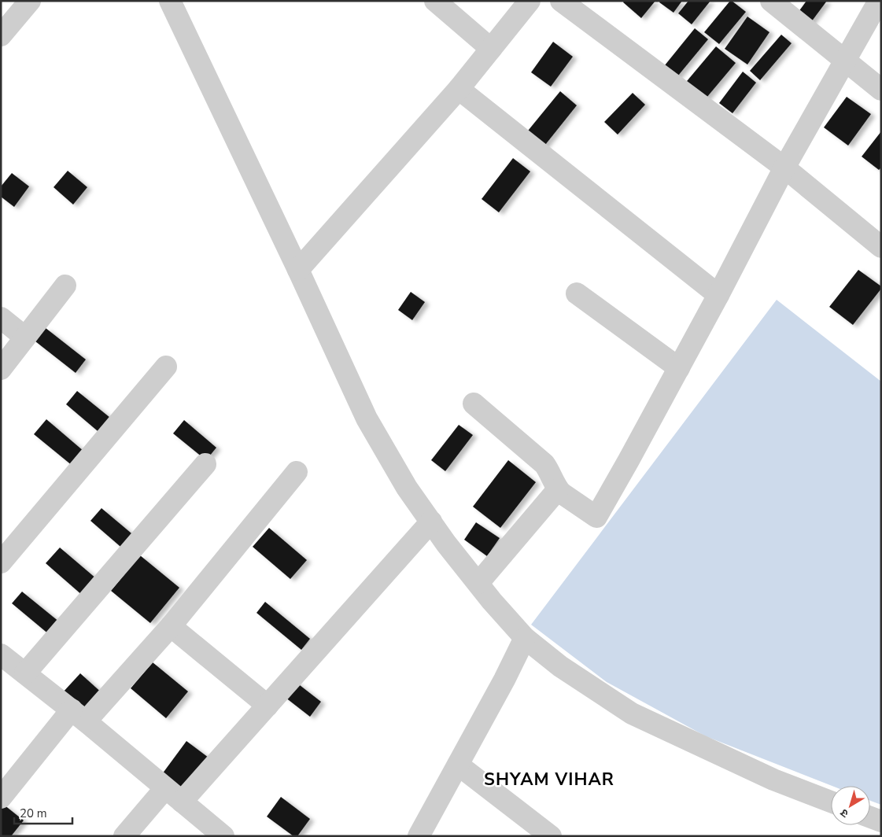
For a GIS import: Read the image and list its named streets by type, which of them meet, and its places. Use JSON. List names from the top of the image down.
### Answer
{
  "districts": ["SHYAM VIHAR"],
  "scale_bar": "20 m",
  "north": "bottom left"
}
